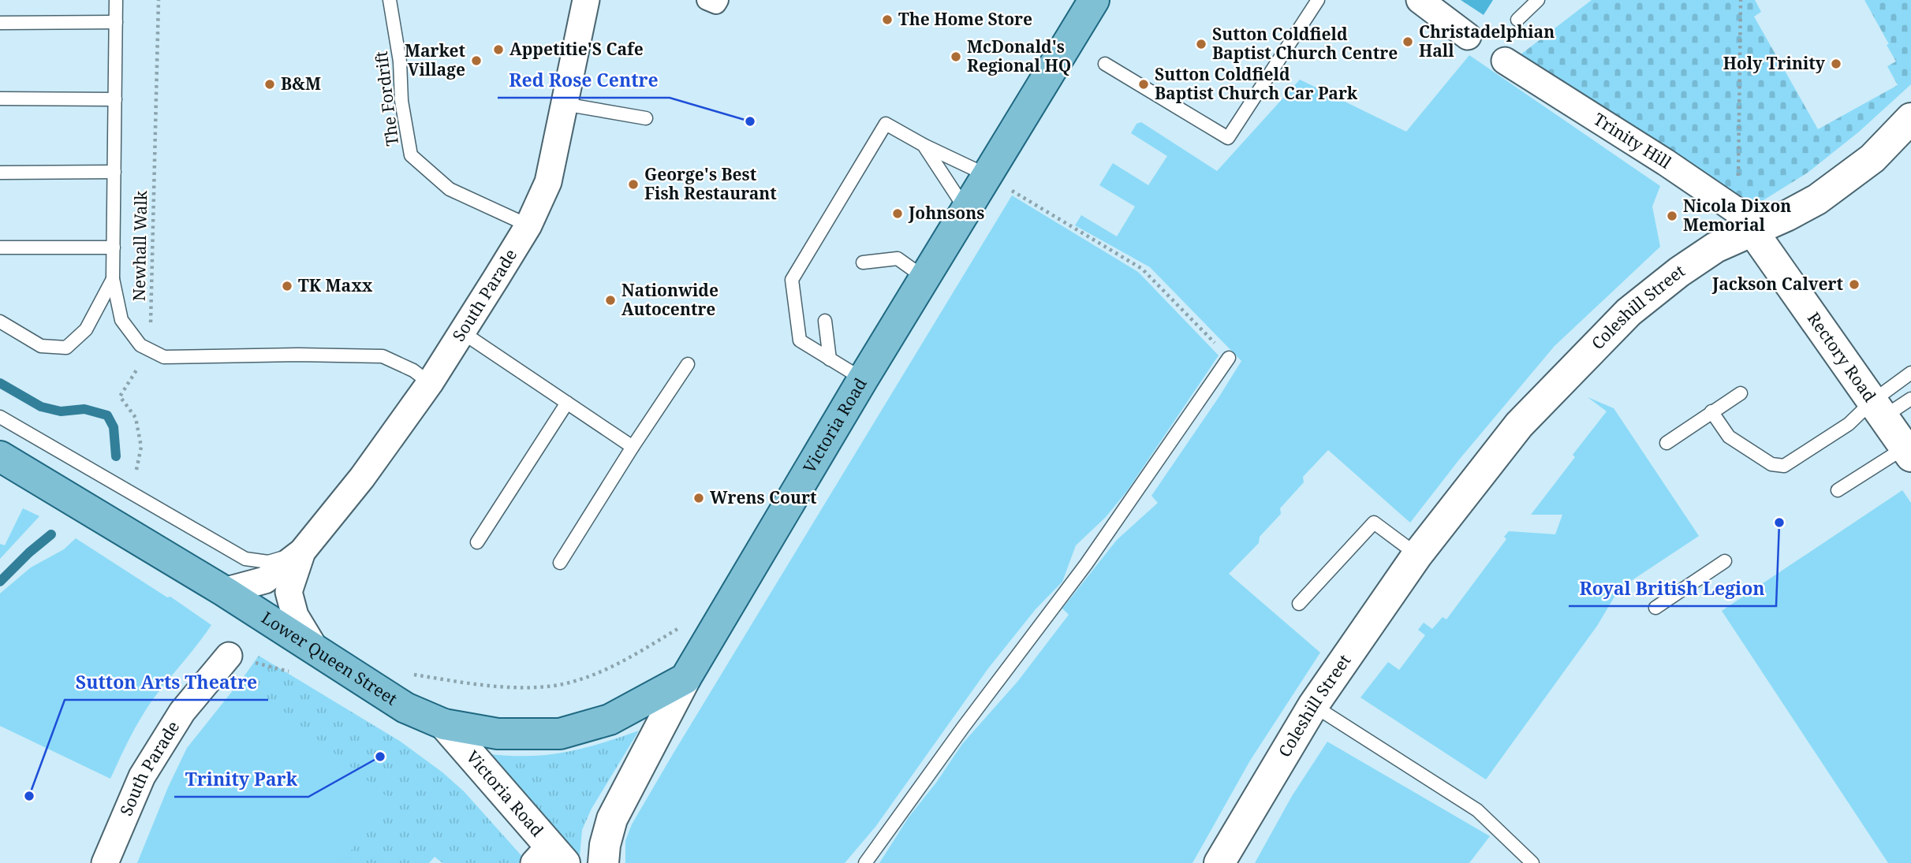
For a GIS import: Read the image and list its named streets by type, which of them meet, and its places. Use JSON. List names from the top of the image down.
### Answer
{
  "streets": {
    "main road": ["Victoria Road", "Lower Queen Street"],
    "street": [
      "Trinity Hill",
      "South Parade",
      "Coleshill Street",
      "Rectory Road"
    ],
    "lane": ["The Fordrift"],
    "path": ["Newhall Walk"]
  },
  "crossings": [
    ["The Fordrift", "South Parade"],
    ["Trinity Hill", "Coleshill Street"],
    ["Trinity Hill", "Rectory Road"],
    ["South Parade", "Lower Queen Street"],
    ["Coleshill Street", "Rectory Road"],
    ["Victoria Road", "Lower Queen Street"]
  ],
  "places": [
    "The Home Store",
    "Christadelphian Hall",
    "Sutton Coldfield Baptist Church Centre",
    "Appetitie'S Cafe",
    "McDonald's Regional HQ",
    "Market Village",
    "Holy Trinity",
    "B&M",
    "Sutton Coldfield Baptist Church Car Park",
    "Red Rose Centre",
    "George's Best Fish Restaurant",
    "Johnsons",
    "Nicola Dixon Memorial",
    "Jackson Calvert",
    "TK Maxx",
    "Nationwide Autocentre",
    "Wrens Court",
    "Royal British Legion",
    "Trinity Park",
    "Sutton Arts Theatre"
  ]
}
